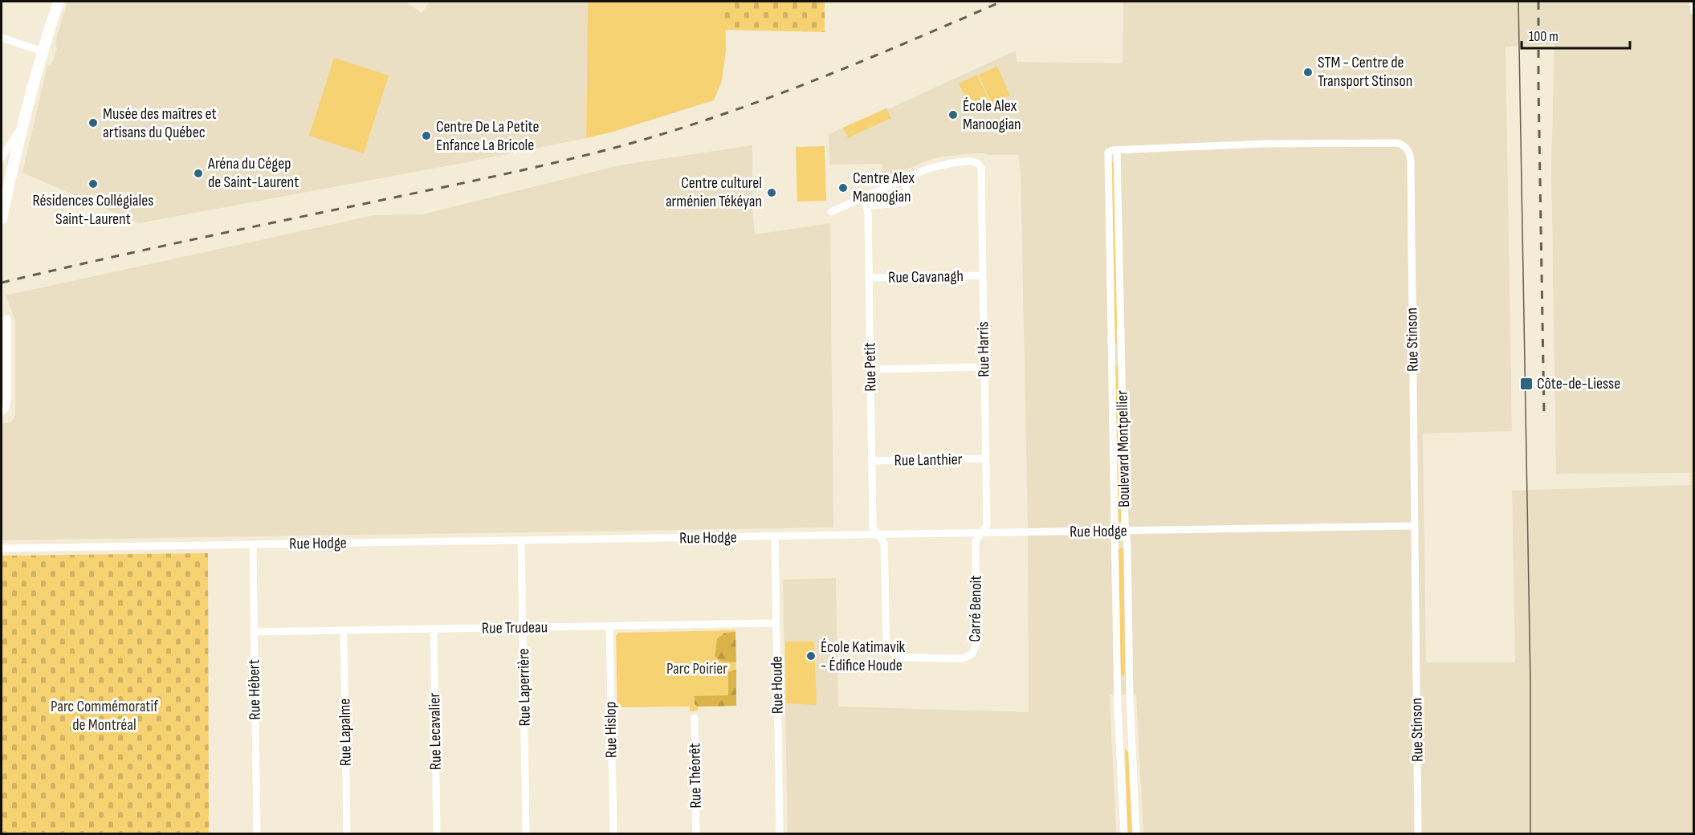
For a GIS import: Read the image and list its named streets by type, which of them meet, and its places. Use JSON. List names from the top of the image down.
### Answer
{
  "streets": {
    "street": [
      "Rue Cavanagh",
      "Rue Stinson",
      "Rue Harris",
      "Rue Petit",
      "Boulevard Montpellier",
      "Rue Lanthier",
      "Rue Hodge",
      "Carré Benoit",
      "Rue Trudeau",
      "Rue Houde",
      "Rue Laperrière",
      "Rue Hébert",
      "Rue Hislop",
      "Rue Lecavalier",
      "Rue Lapalme",
      "Rue Théorêt"
    ]
  },
  "crossings": [
    ["Rue Cavanagh", "Rue Harris"],
    ["Rue Cavanagh", "Rue Petit"],
    ["Rue Stinson", "Boulevard Montpellier"],
    ["Rue Stinson", "Rue Hodge"],
    ["Rue Harris", "Rue Lanthier"],
    ["Rue Harris", "Rue Hodge"],
    ["Rue Harris", "Carré Benoit"],
    ["Rue Petit", "Rue Lanthier"],
    ["Rue Petit", "Rue Hodge"],
    ["Rue Petit", "Carré Benoit"],
    ["Boulevard Montpellier", "Rue Hodge"],
    ["Rue Hodge", "Carré Benoit"],
    ["Rue Hodge", "Rue Houde"],
    ["Rue Hodge", "Rue Laperrière"],
    ["Rue Hodge", "Rue Hébert"],
    ["Rue Trudeau", "Rue Houde"],
    ["Rue Trudeau", "Rue Laperrière"],
    ["Rue Trudeau", "Rue Hébert"],
    ["Rue Trudeau", "Rue Hislop"],
    ["Rue Trudeau", "Rue Lecavalier"],
    ["Rue Trudeau", "Rue Lapalme"]
  ],
  "parks": ["Parc Poirier", "Parc Commémoratif de Montréal"],
  "places": {
    "other": [
      "STM - Centre de Transport Stinson",
      "École Alex Manoogian",
      "Musée des maîtres et artisans du Québec",
      "Centre De La Petite Enfance La Bricole",
      "Aréna du Cégep de Saint-Laurent",
      "Résidences Collégiales Saint-Laurent",
      "Centre Alex Manoogian",
      "Centre culturel arménien Tékéyan",
      "École Katimavik - Édifice Houde"
    ],
    "transit": ["Côte-de-Liesse"]
  },
  "scale_bar": "100 m"
}
